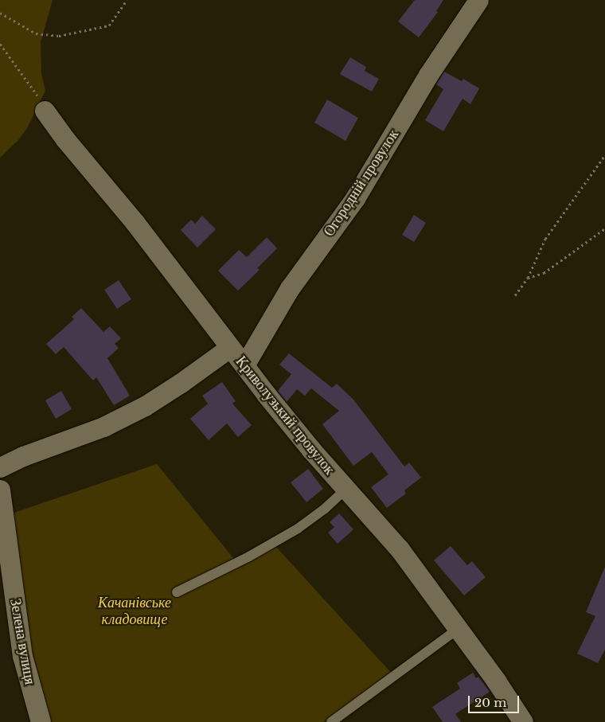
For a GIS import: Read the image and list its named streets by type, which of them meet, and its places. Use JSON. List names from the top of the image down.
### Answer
{
  "streets": {
    "street": ["Огородній провулок", "Криволузький провулок", "Зелена вулиця"]
  },
  "crossings": [
    ["Огородній провулок", "Криволузький провулок"]
  ],
  "parks": ["Качанівське кладовище"],
  "scale_bar": "20 m"
}
